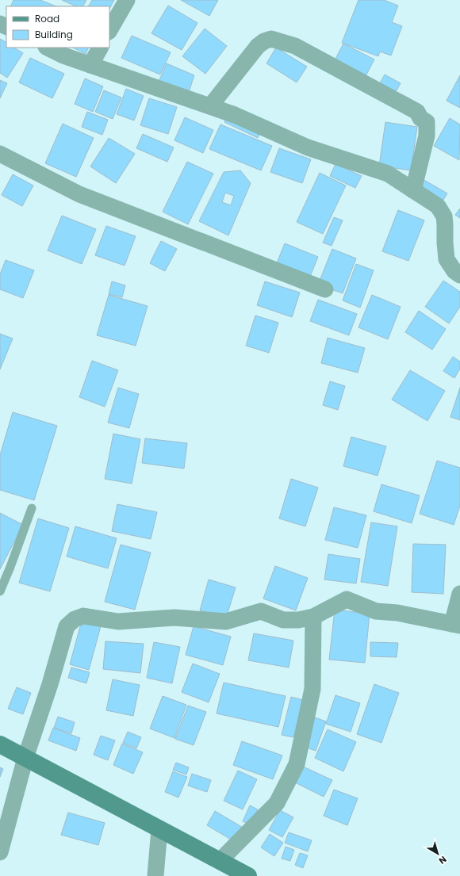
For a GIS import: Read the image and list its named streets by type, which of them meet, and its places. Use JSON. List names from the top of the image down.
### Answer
{
  "legend": ["Road", "Building"],
  "north": "bottom right"
}
